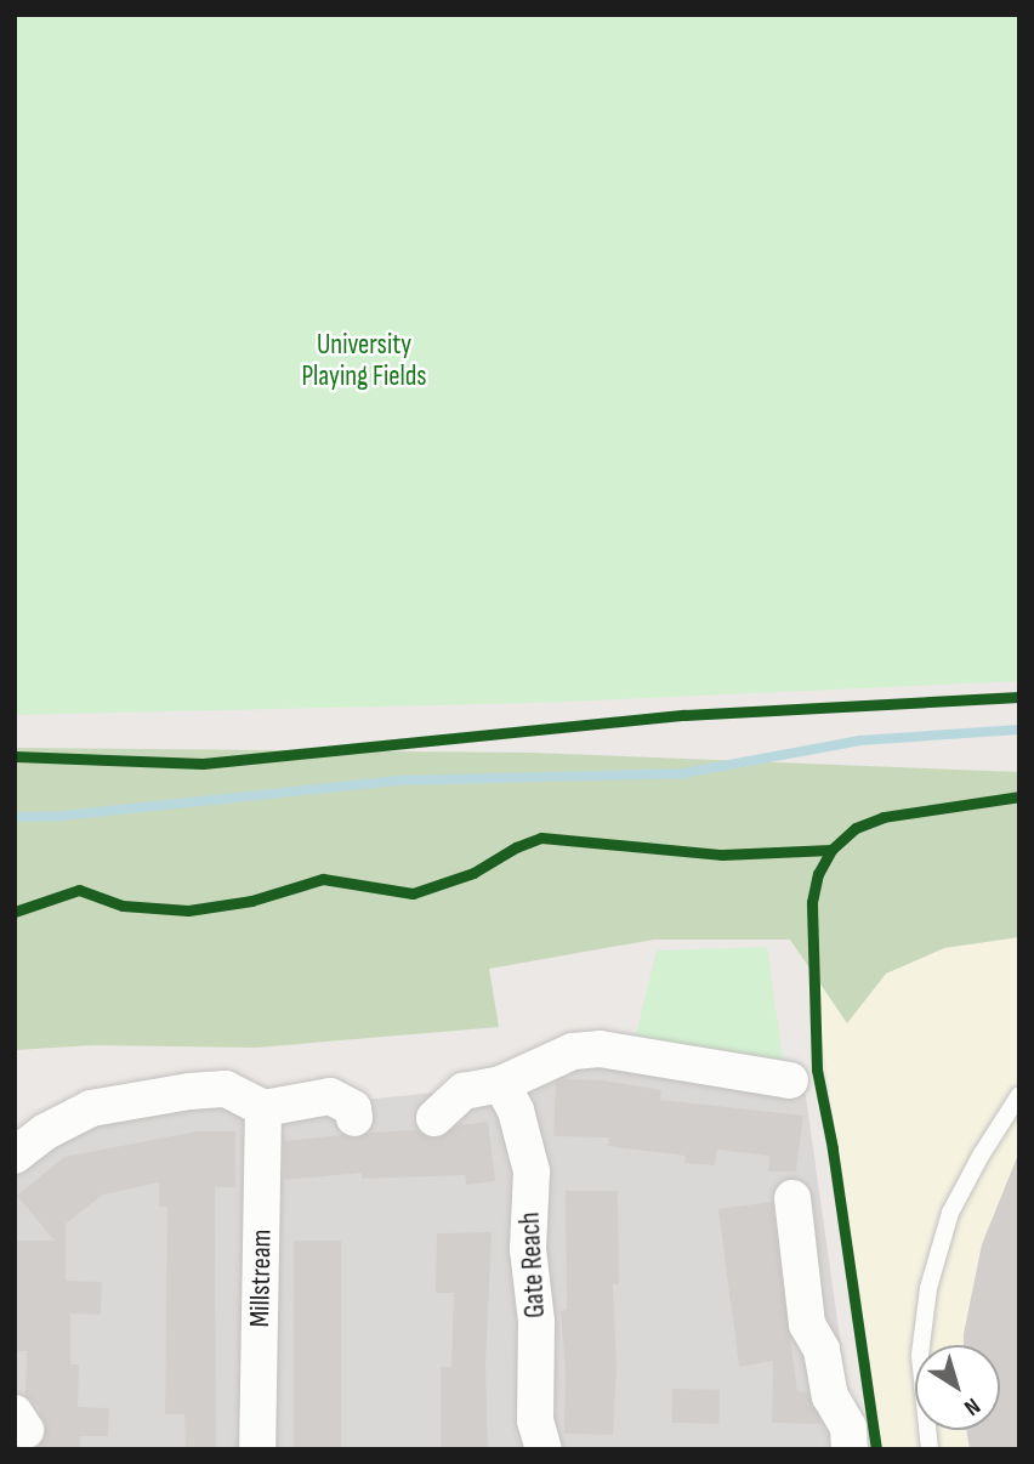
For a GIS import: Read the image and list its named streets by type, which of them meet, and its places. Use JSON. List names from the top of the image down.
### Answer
{
  "streets": {
    "street": ["Gate Reach", "Millstream"]
  },
  "parks": ["University Playing Fields"],
  "north": "bottom right"
}
